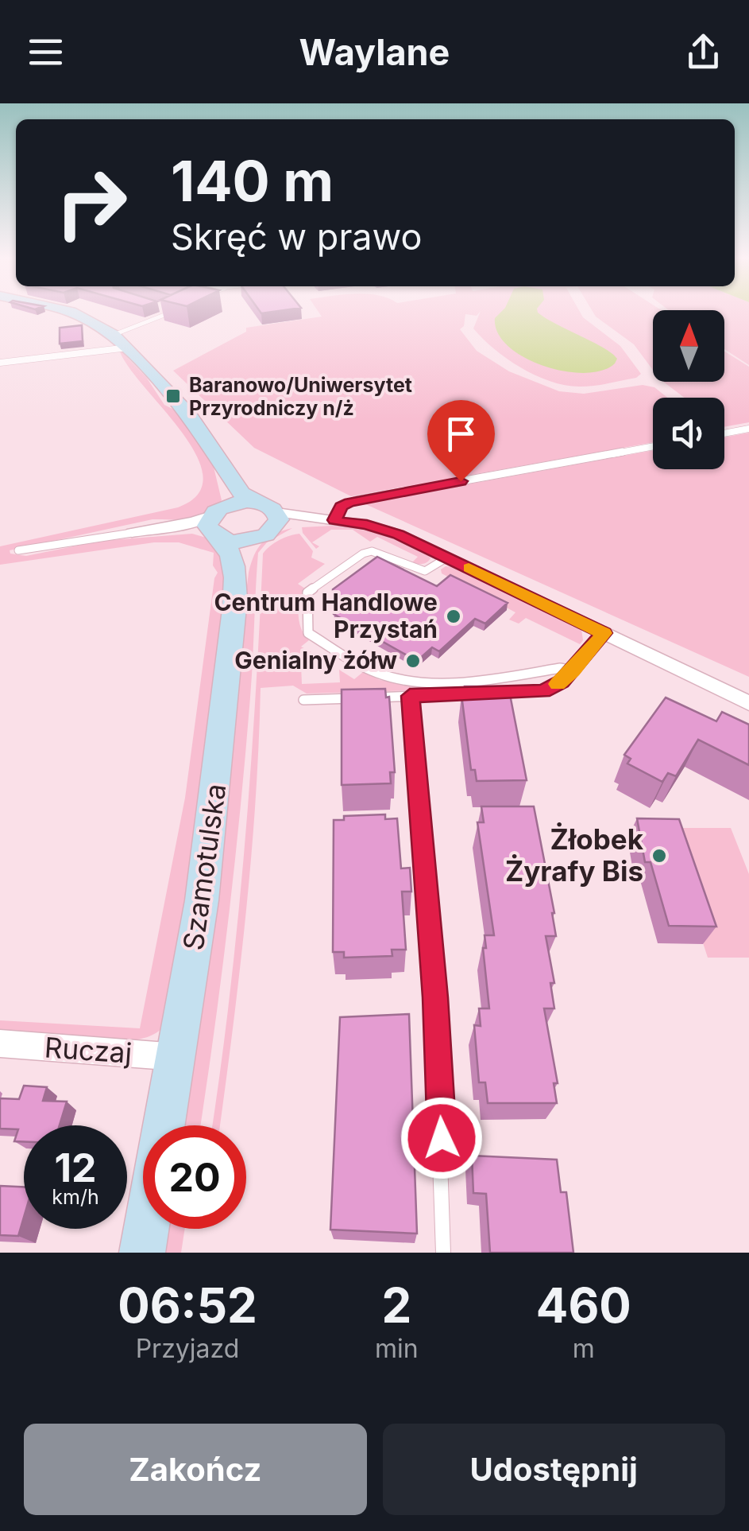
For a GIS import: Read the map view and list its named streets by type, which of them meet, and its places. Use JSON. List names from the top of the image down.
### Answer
{
  "streets": {
    "street": ["Szamotulska", "Ruczaj"]
  },
  "crossings": [
    ["Szamotulska", "Ruczaj"]
  ],
  "places": {
    "transit": ["Baranowo/Uniwersytet Przyrodniczy n/ż"],
    "other": ["Centrum Handlowe Przystań", "Genialny żółw", "Żłobek Żyrafy Bis"]
  },
  "north": "top",
  "page": {
    "header": "Waylane",
    "turn": ["140 m", "Skręć w prawo"],
    "speed": "12 km/h",
    "limit": "20",
    "eta": [
      "06:52",
      "Przyjazd",
      "2",
      "min",
      "460",
      "m"
    ],
    "buttons": ["Zakończ", "Udostępnij"]
  }
}
